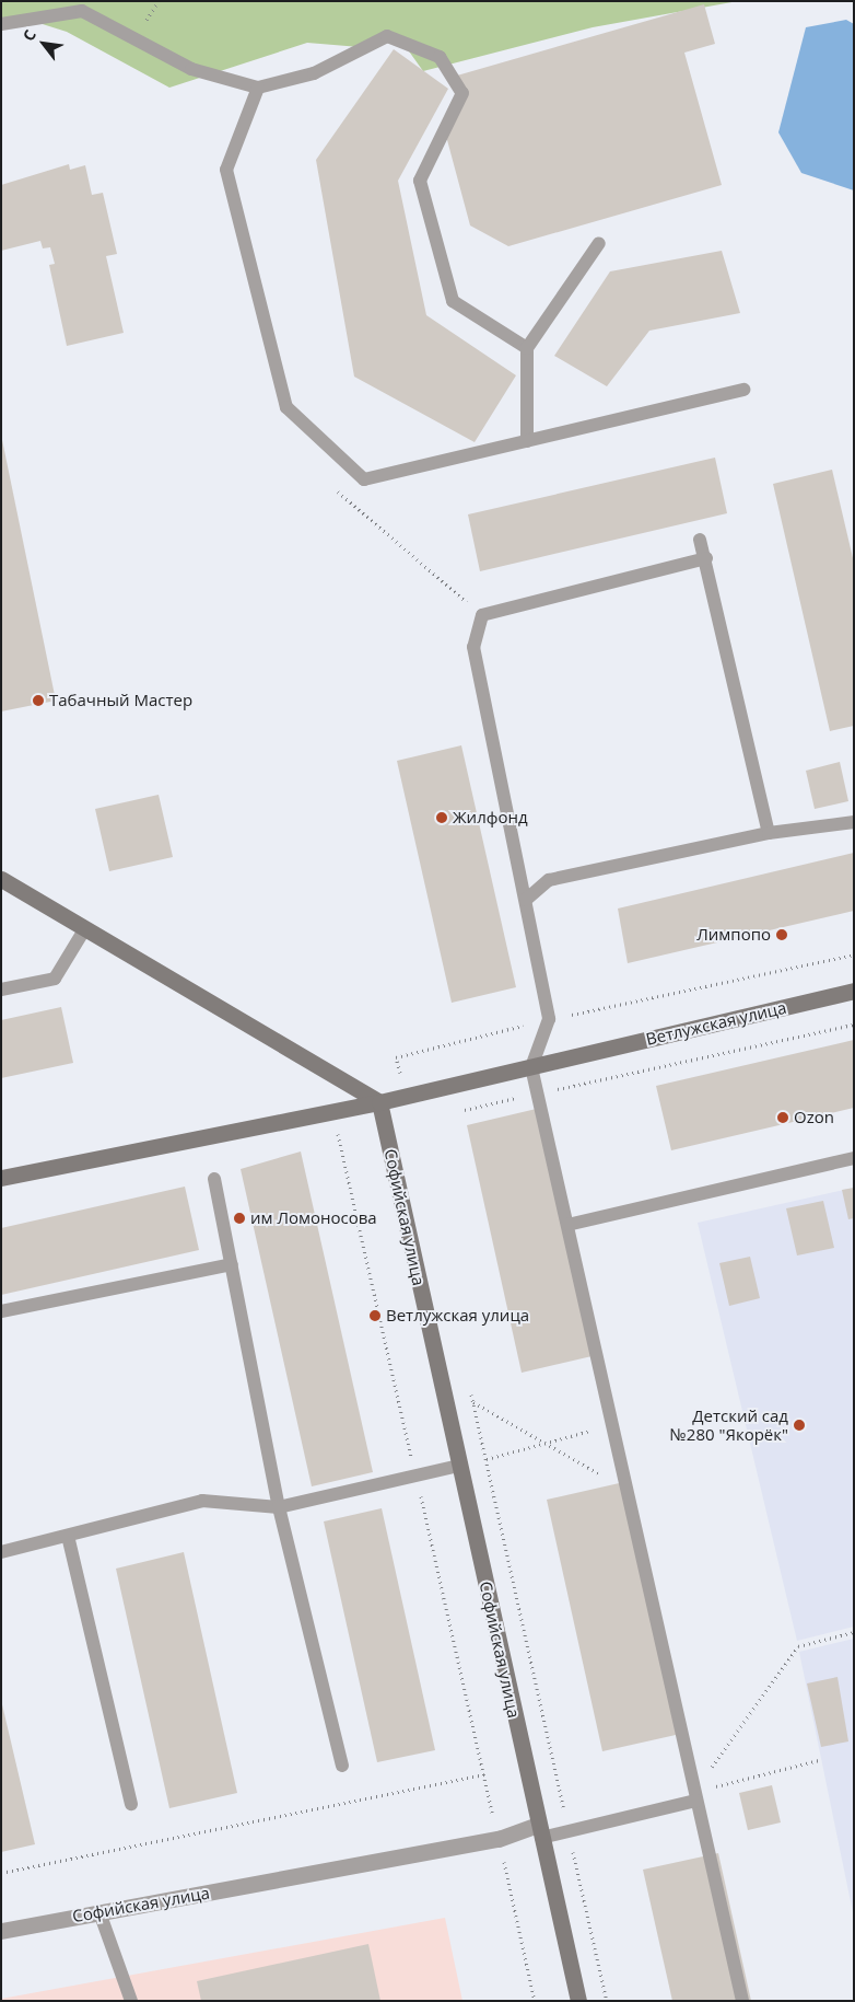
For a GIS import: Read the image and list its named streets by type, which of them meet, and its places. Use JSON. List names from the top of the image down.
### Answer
{
  "streets": {
    "main road": ["Ветлужская улица", "Софийская улица"]
  },
  "crossings": [
    ["Ветлужская улица", "Софийская улица"]
  ],
  "places": [
    "Табачный Мастер",
    "Жилфонд",
    "Лимпопо",
    "Ozon",
    "им Ломоносова",
    "Ветлужская улица",
    "Детский сад №280 \"Якорёк\""
  ],
  "north": "top left"
}
